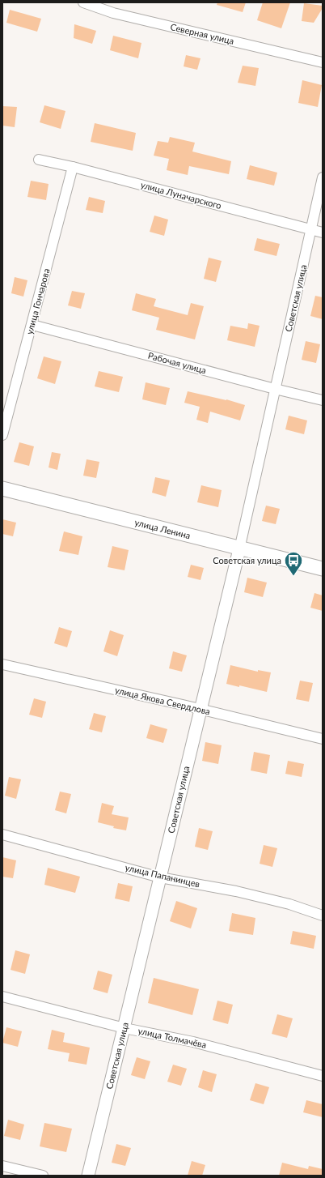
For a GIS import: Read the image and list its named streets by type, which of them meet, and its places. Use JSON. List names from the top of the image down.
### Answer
{
  "streets": {
    "main road": ["улица Ленина"],
    "street": [
      "Северная улица",
      "улица Луначарского",
      "Советская улица",
      "улица Гончарова",
      "Рабочая улица",
      "улица Якова Свердлова",
      "улица Папанинцев",
      "улица Толмачёва"
    ]
  },
  "crossings": [
    ["улица Луначарского", "Советская улица"],
    ["улица Луначарского", "улица Гончарова"],
    ["Советская улица", "Рабочая улица"],
    ["Советская улица", "улица Ленина"],
    ["Советская улица", "улица Якова Свердлова"],
    ["Советская улица", "улица Папанинцев"],
    ["Советская улица", "улица Толмачёва"],
    ["улица Гончарова", "Рабочая улица"]
  ],
  "places": {
    "bus stop": ["Советская улица"]
  }
}
